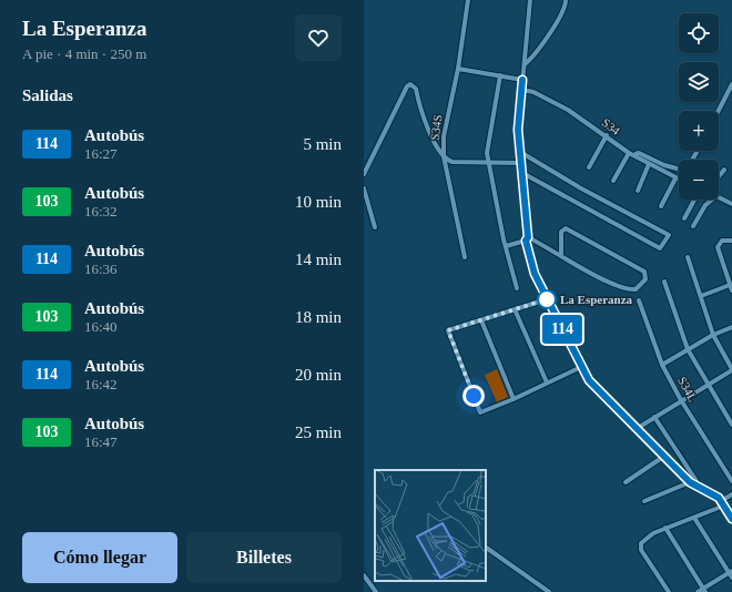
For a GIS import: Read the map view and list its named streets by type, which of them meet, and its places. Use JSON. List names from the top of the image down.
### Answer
{
  "streets": {
    "street": ["S34", "S34S", "S34L"]
  },
  "places": ["La Esperanza"],
  "lines": ["bus line 114"],
  "page": {
    "heading": [
      ["La Esperanza", "A pie · 4 min · 250 m"],
      "Salidas"
    ],
    "on_map": "114",
    "map_buttons": ["+", "−"],
    "list": [
      {
        "mark": "114",
        "name": "Autobús",
        "note": "16:27",
        "value": "5 min"
      },
      {
        "mark": "103",
        "name": "Autobús",
        "note": "16:32",
        "value": "10 min"
      },
      {
        "mark": "114",
        "name": "Autobús",
        "note": "16:36",
        "value": "14 min"
      },
      {
        "mark": "103",
        "name": "Autobús",
        "note": "16:40",
        "value": "18 min"
      },
      {
        "mark": "114",
        "name": "Autobús",
        "note": "16:42",
        "value": "20 min"
      },
      {
        "mark": "103",
        "name": "Autobús",
        "note": "16:47",
        "value": "25 min"
      }
    ],
    "buttons": ["Cómo llegar", "Billetes"]
  }
}
